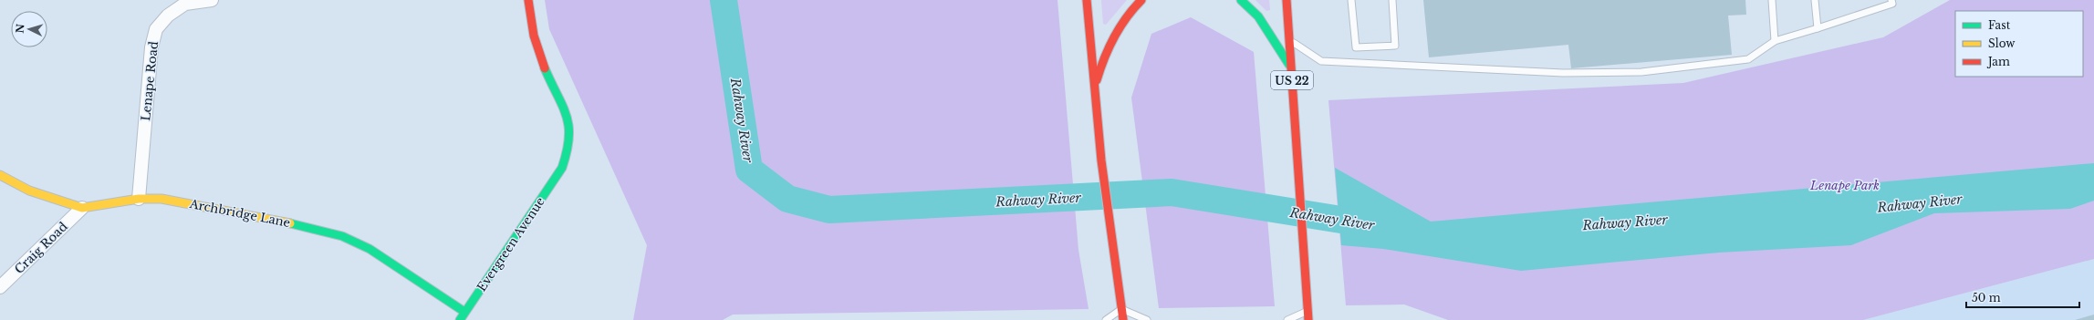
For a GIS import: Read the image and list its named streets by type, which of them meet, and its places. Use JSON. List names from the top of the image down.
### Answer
{
  "streets": {
    "main road": ["US 22", "Archbridge Lane", "Evergreen Avenue"],
    "street": ["Lenape Road", "Craig Road"]
  },
  "crossings": [
    ["Lenape Road", "Archbridge Lane"],
    ["Archbridge Lane", "Evergreen Avenue"],
    ["Archbridge Lane", "Craig Road"]
  ],
  "water": ["Rahway River"],
  "parks": ["Lenape Park"],
  "legend": ["Fast", "Slow", "Jam"],
  "scale_bar": "50 m",
  "north": "left"
}
